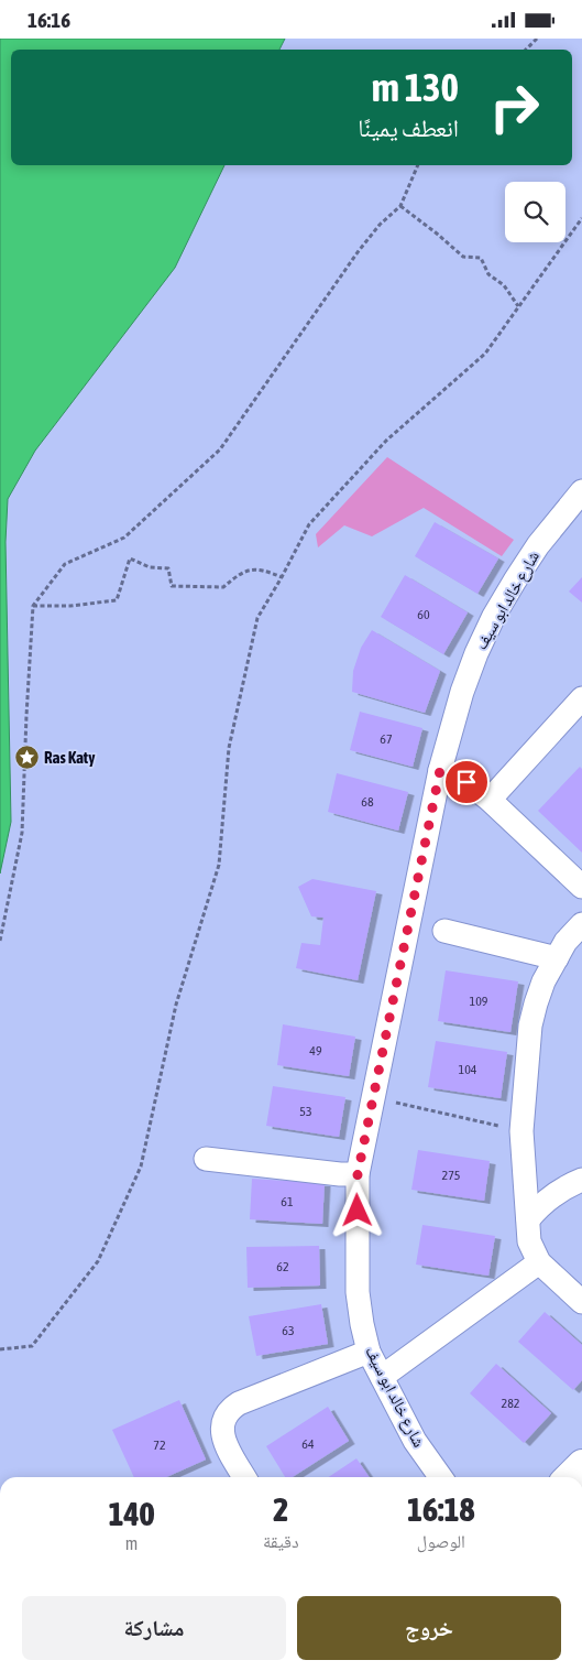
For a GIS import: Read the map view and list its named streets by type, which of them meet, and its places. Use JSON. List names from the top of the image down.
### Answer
{
  "streets": {
    "street": ["شارع خالد ابو سيف"]
  },
  "places": {
    "place": ["Ras Katy"]
  },
  "house_numbers": [
    "60",
    "67",
    "68",
    "109",
    "49",
    "104",
    "53",
    "275",
    "61",
    "62",
    "63",
    "282",
    "64",
    "72"
  ],
  "page": {
    "status": "16:16",
    "turn": ["130 m", "انعطف يمينًا"],
    "eta": [
      "16:18",
      "الوصول",
      "2",
      "دقيقة",
      "140",
      "m"
    ],
    "buttons": ["خروج", "مشاركة"]
  }
}
